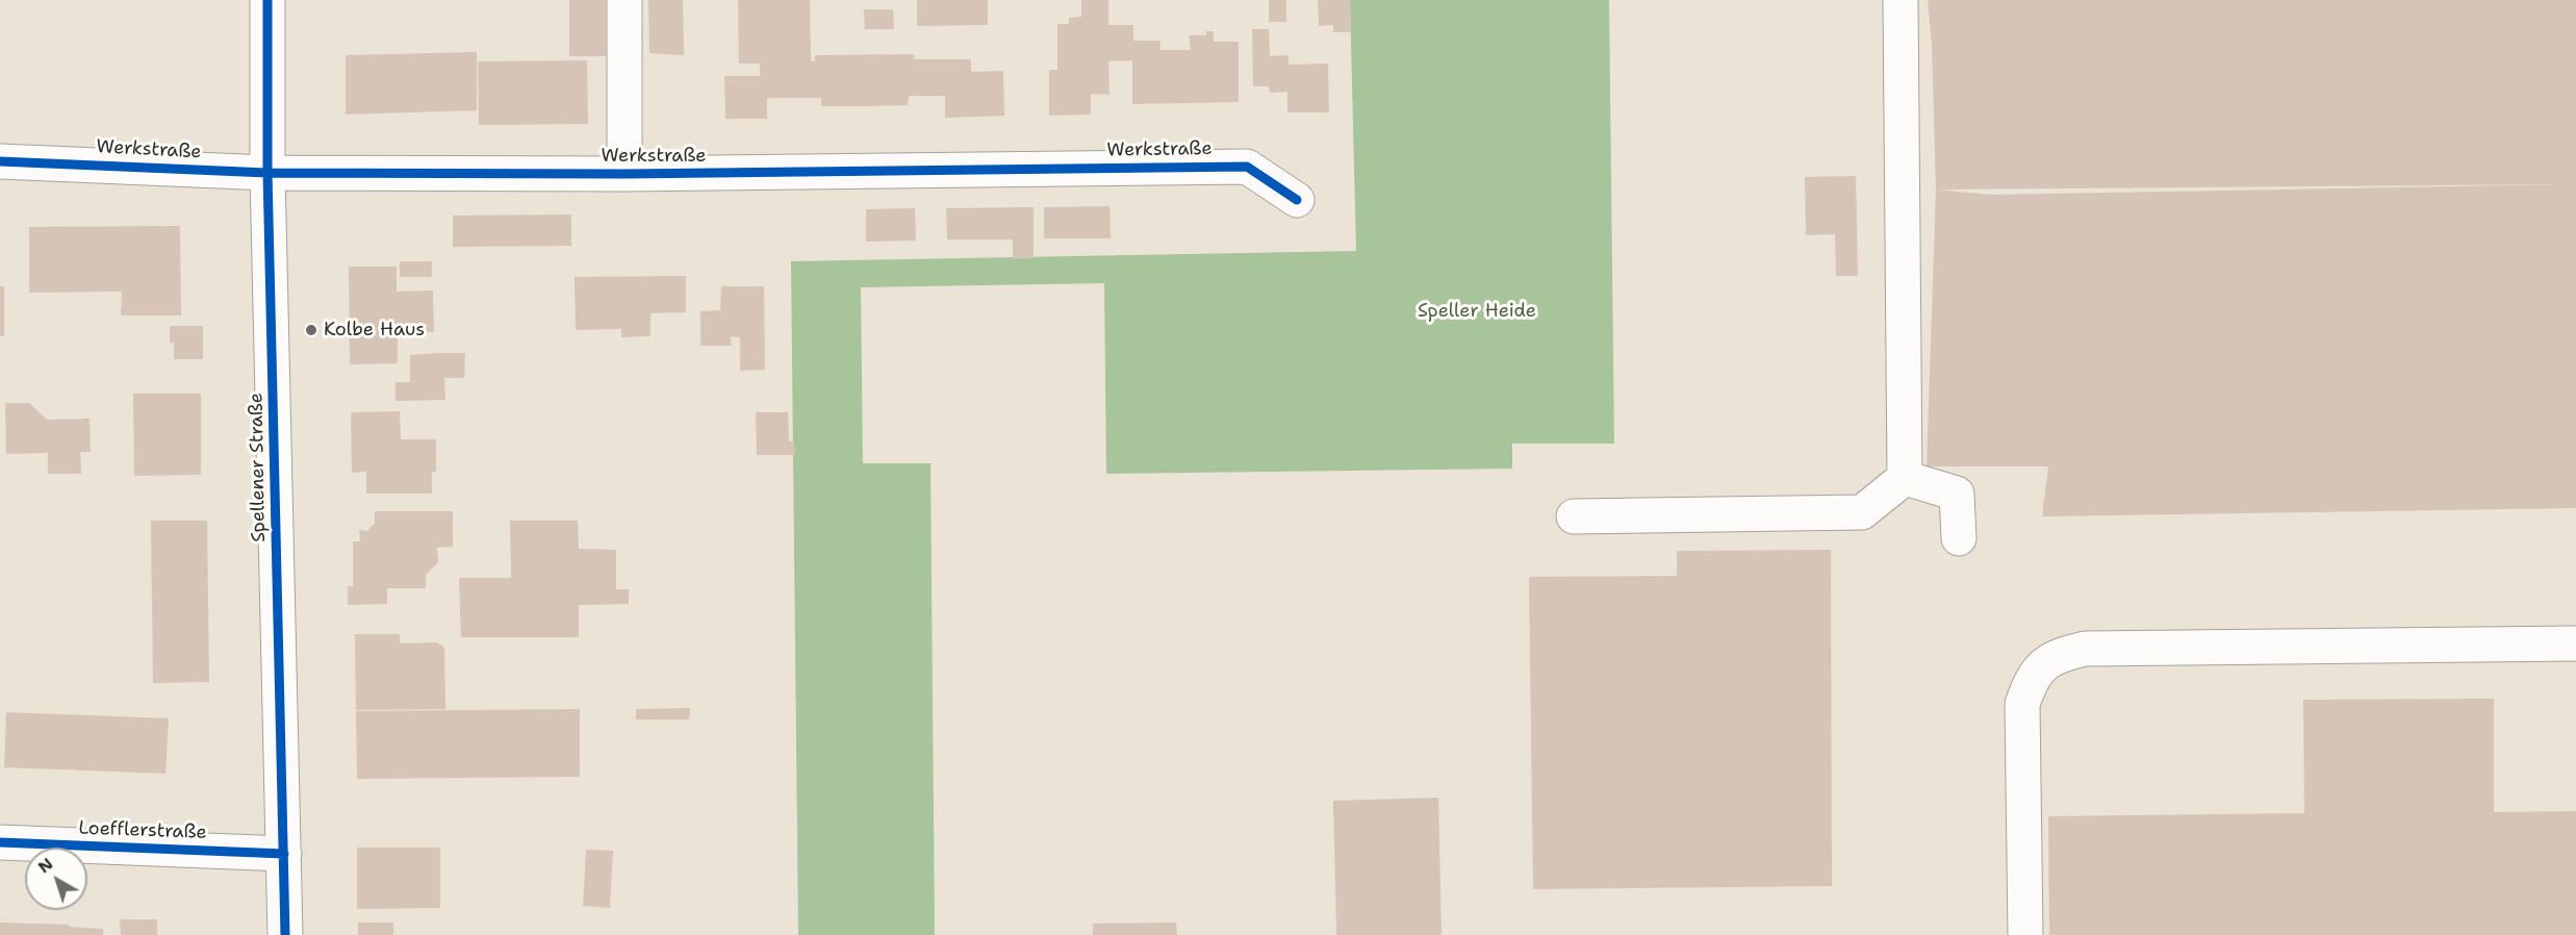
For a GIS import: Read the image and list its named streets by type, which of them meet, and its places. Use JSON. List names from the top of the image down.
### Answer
{
  "streets": {
    "street": ["Werkstraße", "Spellener Straße", "Loefflerstraße"]
  },
  "crossings": [
    ["Werkstraße", "Spellener Straße"],
    ["Spellener Straße", "Loefflerstraße"]
  ],
  "parks": ["Speller Heide"],
  "places": ["Kolbe Haus"],
  "north": "top left"
}
